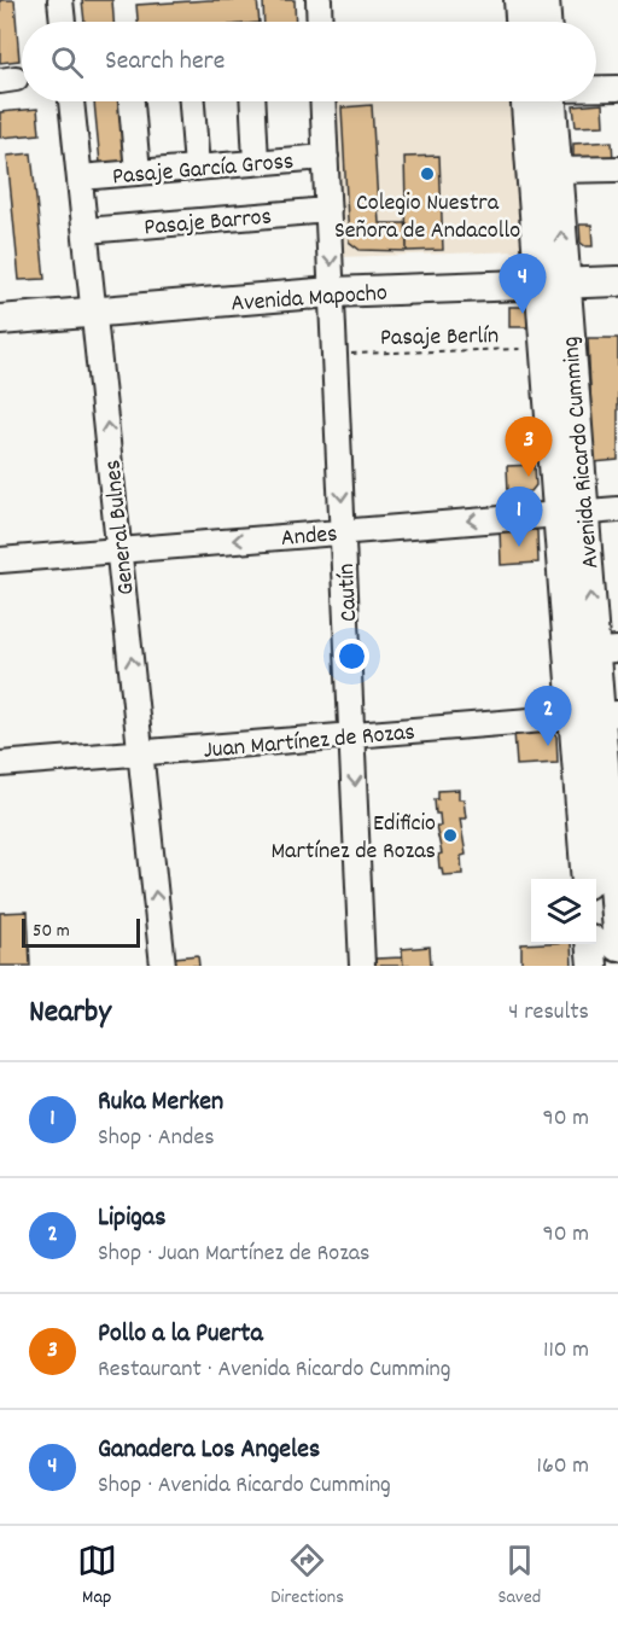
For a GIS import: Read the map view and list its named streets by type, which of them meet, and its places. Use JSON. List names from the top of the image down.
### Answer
{
  "streets": {
    "main road": ["Avenida Mapocho", "Avenida Ricardo Cumming"],
    "street": [
      "Pasaje García Gross",
      "Pasaje Barros",
      "General Bulnes",
      "Andes",
      "Cautín",
      "Juan Martínez de Rozas"
    ],
    "path": ["Pasaje Berlín"]
  },
  "crossings": [
    ["Pasaje García Gross", "General Bulnes"],
    ["Pasaje García Gross", "Cautín"],
    ["Pasaje Barros", "General Bulnes"],
    ["Pasaje Barros", "Cautín"],
    ["Avenida Mapocho", "Avenida Ricardo Cumming"],
    ["Avenida Mapocho", "General Bulnes"],
    ["Avenida Mapocho", "Cautín"],
    ["Avenida Ricardo Cumming", "Andes"],
    ["Avenida Ricardo Cumming", "Juan Martínez de Rozas"],
    ["General Bulnes", "Andes"],
    ["General Bulnes", "Juan Martínez de Rozas"],
    ["Andes", "Cautín"],
    ["Cautín", "Juan Martínez de Rozas"]
  ],
  "one_way": ["General Bulnes", "Andes", "Cautín"],
  "places": ["Colegio Nuestra Señora de Andacollo", "Edificio Martínez de Rozas"],
  "scale_bar": "50 m",
  "page": {
    "search": "Search here",
    "pins": [
      "4",
      "3",
      "1",
      "2"
    ],
    "scale": "50 m",
    "heading": ["Nearby", "4 results"],
    "list": [
      {
        "mark": "1",
        "name": "Ruka Merken",
        "note": "Shop · Andes",
        "value": "90 m"
      },
      {
        "mark": "2",
        "name": "Lipigas",
        "note": "Shop · Juan Martínez de Rozas",
        "value": "90 m"
      },
      {
        "mark": "3",
        "name": "Pollo a la Puerta",
        "note": "Restaurant · Avenida Ricardo Cumming",
        "value": "110 m"
      },
      {
        "mark": "4",
        "name": "Ganadera Los Angeles",
        "note": "Shop · Avenida Ricardo Cumming",
        "value": "160 m"
      }
    ],
    "nav": ["Map", "Directions", "Saved"]
  }
}
